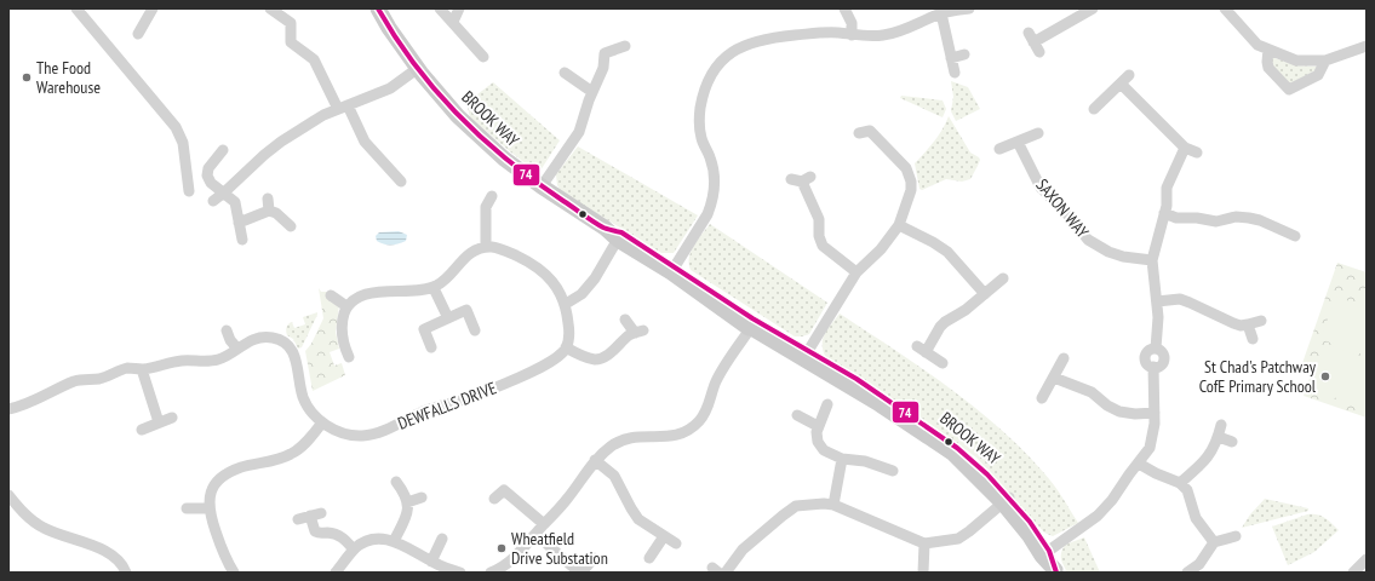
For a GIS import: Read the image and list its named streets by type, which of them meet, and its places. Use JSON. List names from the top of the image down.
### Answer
{
  "streets": {
    "street": ["BROOK WAY", "SAXON WAY", "DEWFALLS DRIVE"]
  },
  "places": ["The Food Warehouse", "St Chad's Patchway CofE Primary School", "Wheatfield Drive Substation"],
  "lines": ["transit line 74"]
}
